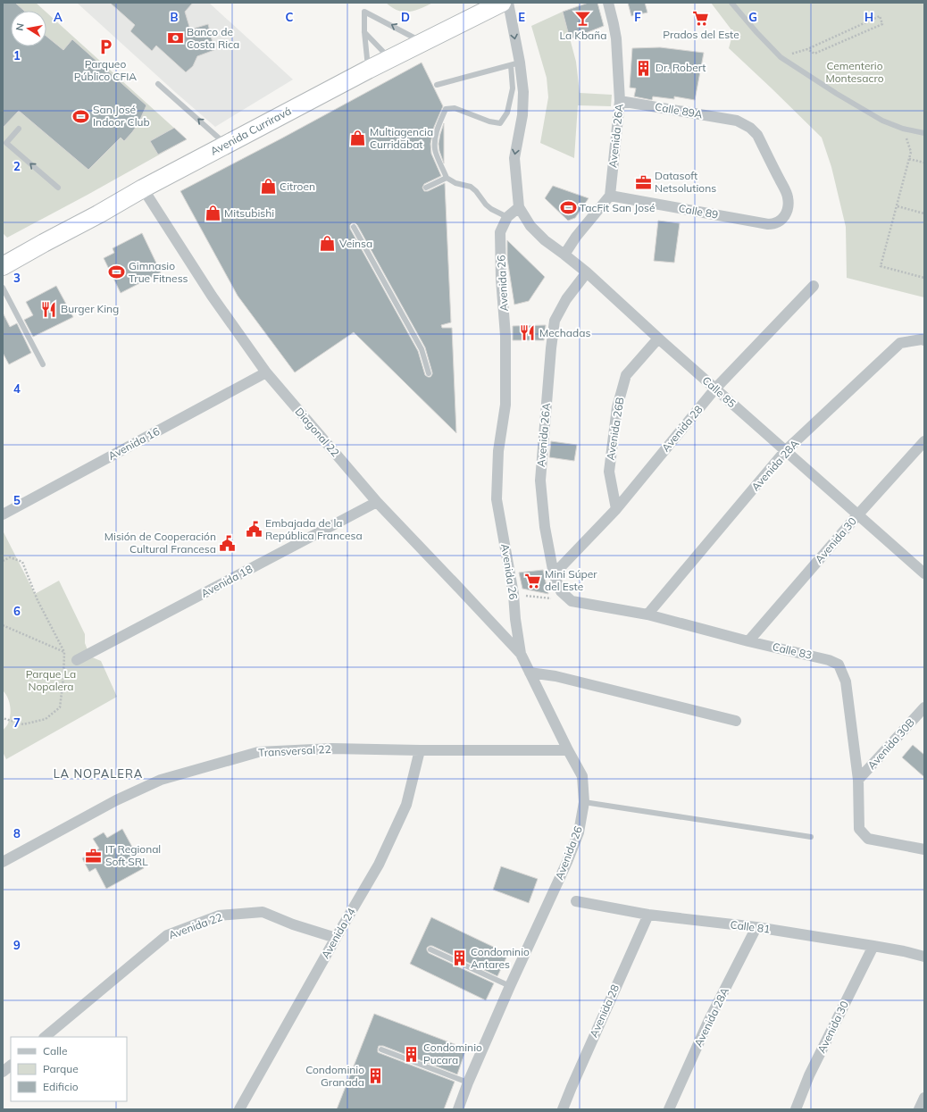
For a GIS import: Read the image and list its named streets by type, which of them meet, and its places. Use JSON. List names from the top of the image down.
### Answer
{
  "streets": {
    "highway": ["Avenida Curriravá"],
    "street": [
      "Calle 89A",
      "Avenida 26A",
      "Calle 89",
      "Avenida 26",
      "Calle 85",
      "Avenida 26B",
      "Avenida 28",
      "Diagonal 22",
      "Avenida 16",
      "Avenida 28A",
      "Avenida 30",
      "Avenida 18",
      "Calle 83",
      "Avenida 30B",
      "Transversal 22",
      "Avenida 22",
      "Calle 81",
      "Avenida 24"
    ]
  },
  "crossings": [
    ["Calle 89A", "Avenida 26A"],
    ["Calle 89A", "Calle 89"],
    ["Avenida Curriravá", "Diagonal 22"],
    ["Avenida 26A", "Calle 89"],
    ["Avenida 26A", "Calle 85"],
    ["Avenida 26A", "Avenida 28"],
    ["Avenida 26A", "Calle 83"],
    ["Avenida 26", "Calle 85"],
    ["Avenida 26", "Diagonal 22"],
    ["Avenida 26", "Transversal 22"],
    ["Calle 85", "Avenida 26B"],
    ["Calle 85", "Avenida 28"],
    ["Calle 85", "Avenida 28A"],
    ["Calle 85", "Avenida 30"],
    ["Avenida 26B", "Avenida 28"],
    ["Avenida 28", "Calle 81"],
    ["Diagonal 22", "Avenida 16"],
    ["Diagonal 22", "Avenida 18"],
    ["Avenida 28A", "Calle 83"],
    ["Avenida 28A", "Calle 81"],
    ["Avenida 30", "Calle 83"],
    ["Avenida 30", "Calle 81"],
    ["Calle 83", "Avenida 30B"],
    ["Transversal 22", "Avenida 24"],
    ["Avenida 22", "Avenida 24"]
  ],
  "districts": ["LA NOPALERA"],
  "parks": ["Cementerio Montesacro", "Parque La Nopalera"],
  "places": {
    "supermarket": ["Prados del Este", "Mini Súper del Este"],
    "bar": ["La Kbaña"],
    "bank": ["Banco de Costa Rica"],
    "parking": ["Parqueo Público CFIA"],
    "building": [
      "Dr. Robert",
      "Condominio Antares",
      "Condominio Pucara",
      "Condominio Granada"
    ],
    "sports": ["San José Indoor Club", "TacFit San José", "Gimnasio True Fitness"],
    "shop": [
      "Multiagencia Curridabat",
      "Citroen",
      "Mitsubishi",
      "Veinsa"
    ],
    "office": ["Datasoft Netsolutions", "IT Regional Soft SRL"],
    "restaurant": ["Burger King", "Mechadas"],
    "public building": ["Embajada de la República Francesa", "Misión de Cooperación Cultural Francesa"]
  },
  "legend": ["Calle", "Parque", "Edificio"],
  "north": "left",
  "grid": {
    "columns": [
      "A",
      "B",
      "C",
      "D",
      "E",
      "F",
      "G",
      "H"
    ],
    "rows": [
      "1",
      "2",
      "3",
      "4",
      "5",
      "6",
      "7",
      "8",
      "9"
    ]
  }
}
